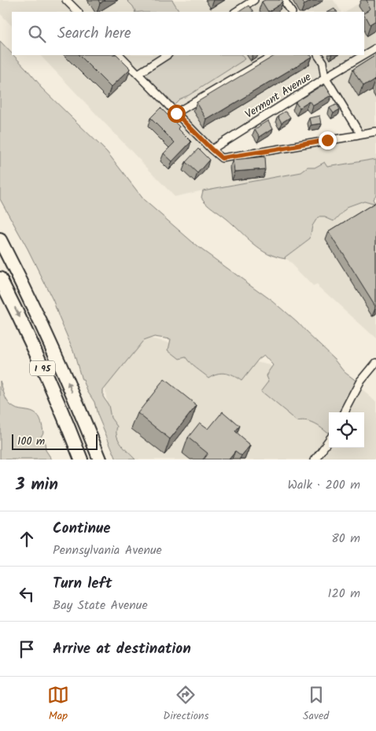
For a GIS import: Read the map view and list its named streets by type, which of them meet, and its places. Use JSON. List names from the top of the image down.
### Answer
{
  "streets": {
    "highway": ["I 95"],
    "street": ["Vermont Avenue"]
  },
  "scale_bar": "100 m",
  "page": {
    "search": "Search here",
    "scale": "100 m",
    "heading": ["3 min", "Walk · 200 m"],
    "list": [
      ["Continue", "Pennsylvania Avenue", "80 m"],
      ["Turn left", "Bay State Avenue", "120 m"],
      "Arrive at destination"
    ],
    "nav": ["Map", "Directions", "Saved"]
  }
}
